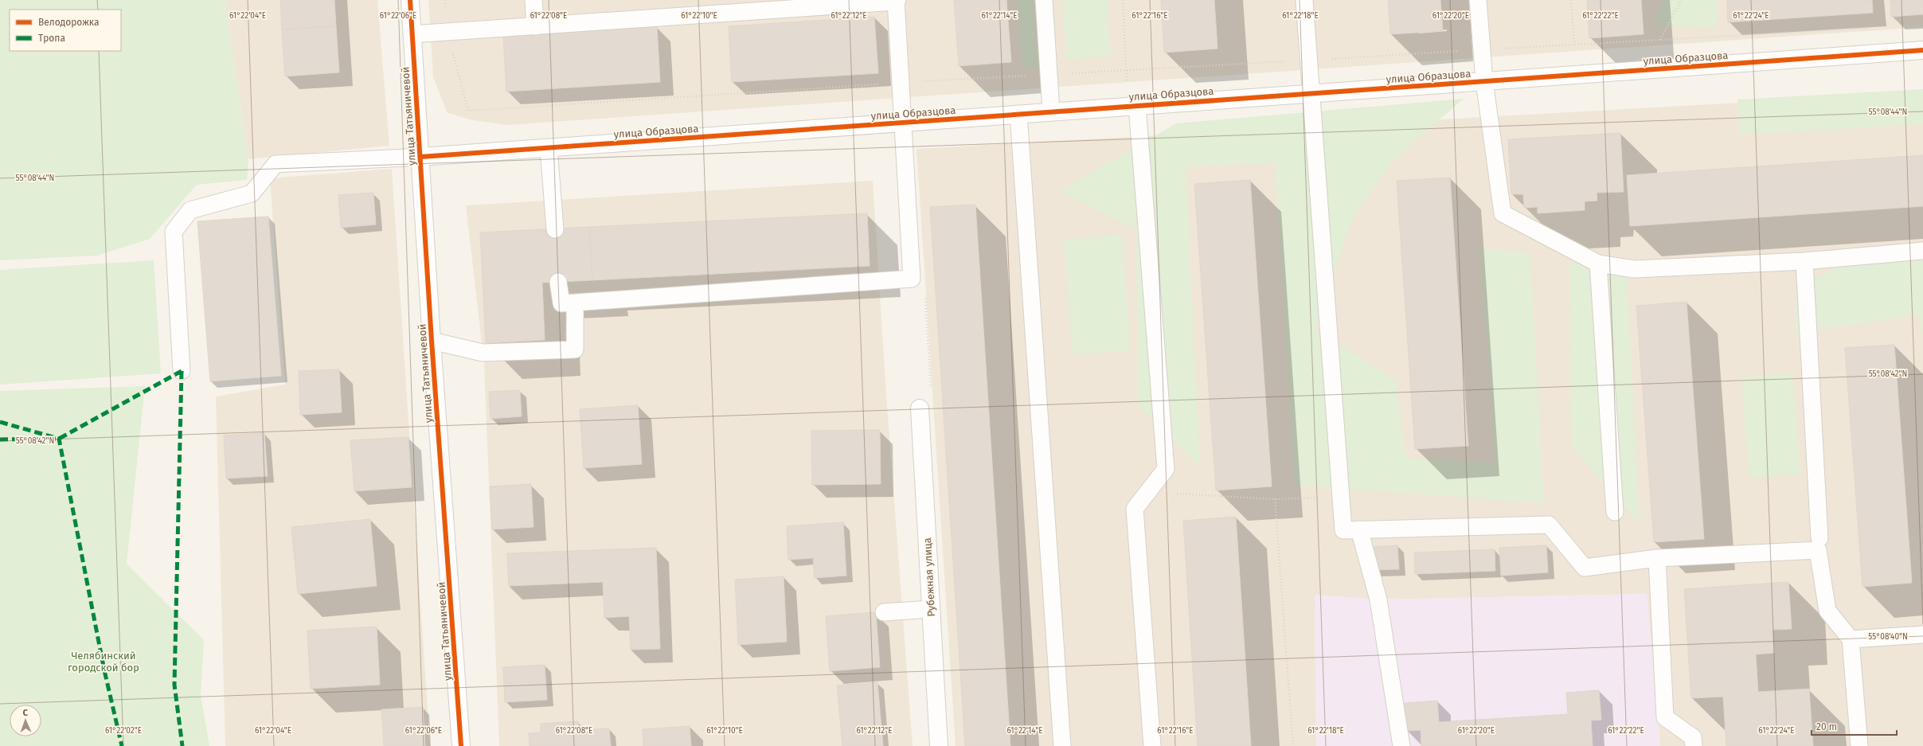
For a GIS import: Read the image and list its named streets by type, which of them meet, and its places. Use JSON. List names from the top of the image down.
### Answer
{
  "streets": {
    "street": ["улица Образцова", "улица Татьяничевой", "Рубежная улица"]
  },
  "crossings": [
    ["улица Образцова", "улица Татьяничевой"]
  ],
  "parks": ["Челябинский городской бор"],
  "legend": ["Велодорожка", "Тропа"],
  "scale_bar": "20 m",
  "north": "top",
  "coordinates": [
    "61°22'04\"E",
    "61°22'06\"E",
    "61°22'08\"E",
    "61°22'10\"E",
    "61°22'12\"E",
    "61°22'14\"E",
    "61°22'16\"E",
    "61°22'18\"E",
    "61°22'20\"E",
    "61°22'22\"E",
    "61°22'24\"E",
    "55°08'44\"N",
    "55°08'42\"N",
    "55°08'40\"N",
    "61°22'02\"E"
  ]
}
